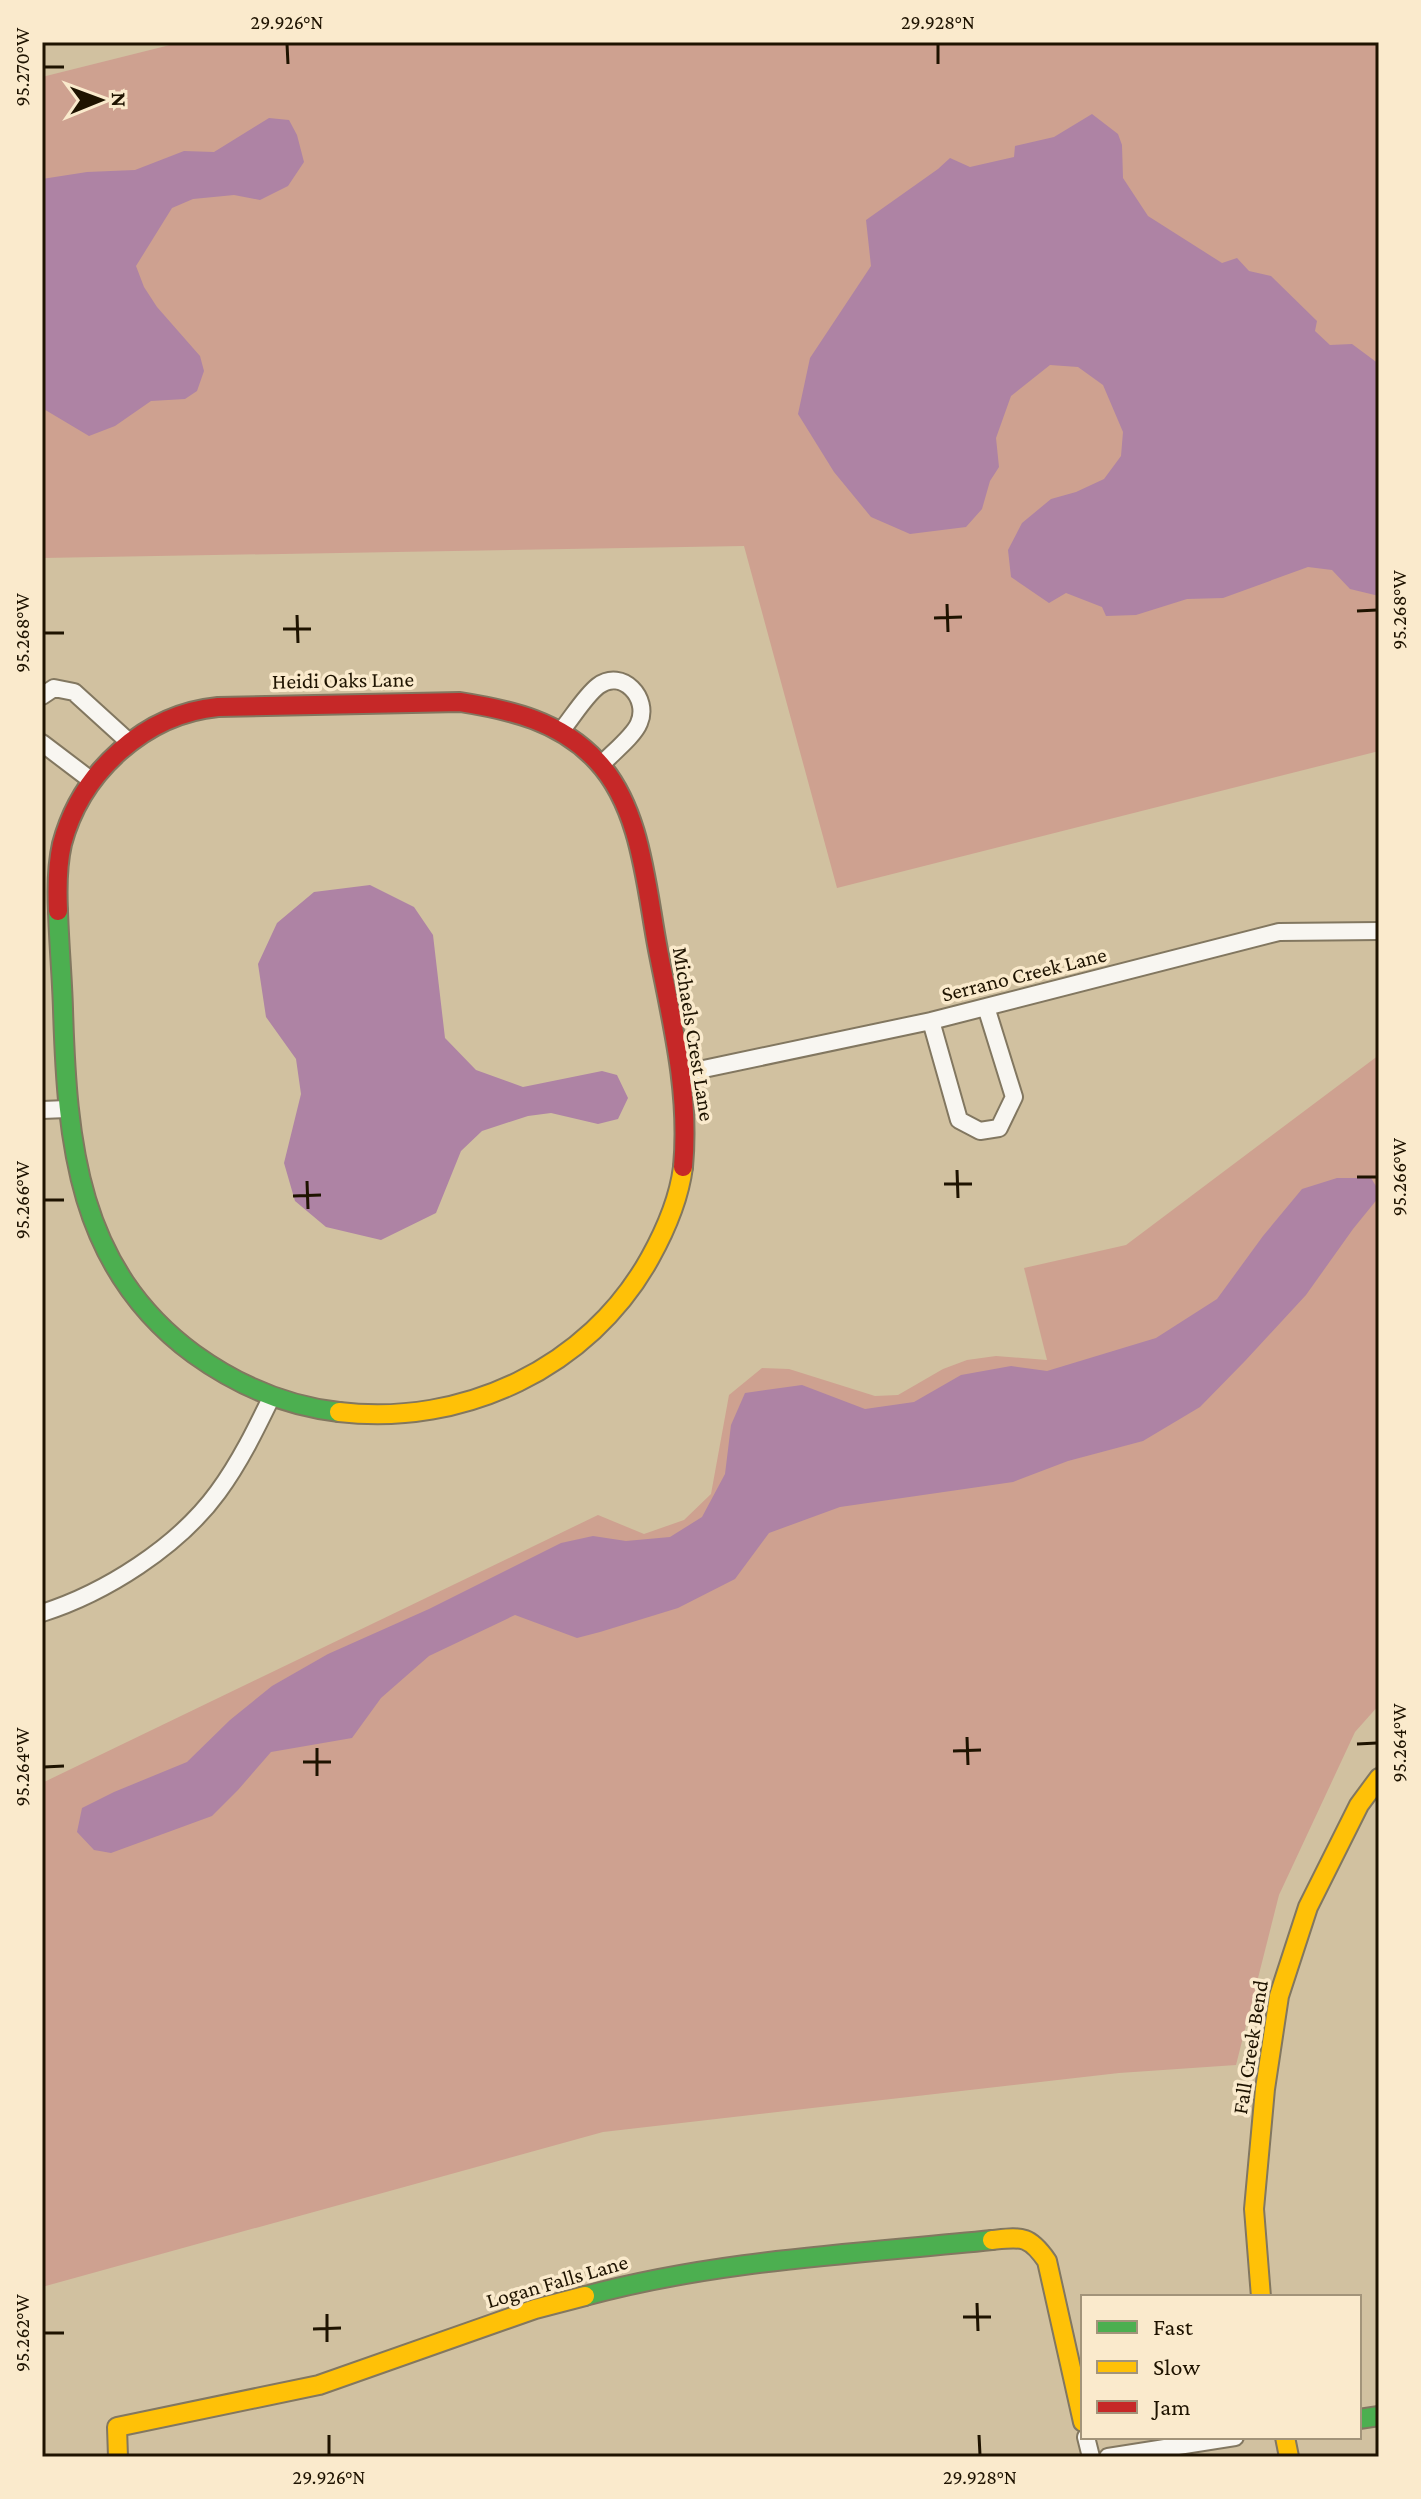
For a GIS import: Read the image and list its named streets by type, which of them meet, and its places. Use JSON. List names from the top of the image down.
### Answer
{
  "streets": {
    "street": [
      "Heidi Oaks Lane",
      "Serrano Creek Lane",
      "Michaels Crest Lane",
      "Fall Creek Bend",
      "Logan Falls Lane"
    ]
  },
  "crossings": [
    ["Heidi Oaks Lane", "Michaels Crest Lane"],
    ["Serrano Creek Lane", "Michaels Crest Lane"]
  ],
  "legend": ["Fast", "Slow", "Jam"],
  "north": "right",
  "coordinates": [
    "29.926°N",
    "29.928°N",
    "95.270°W",
    "95.268°W",
    "95.266°W",
    "95.264°W",
    "95.262°W"
  ]
}
